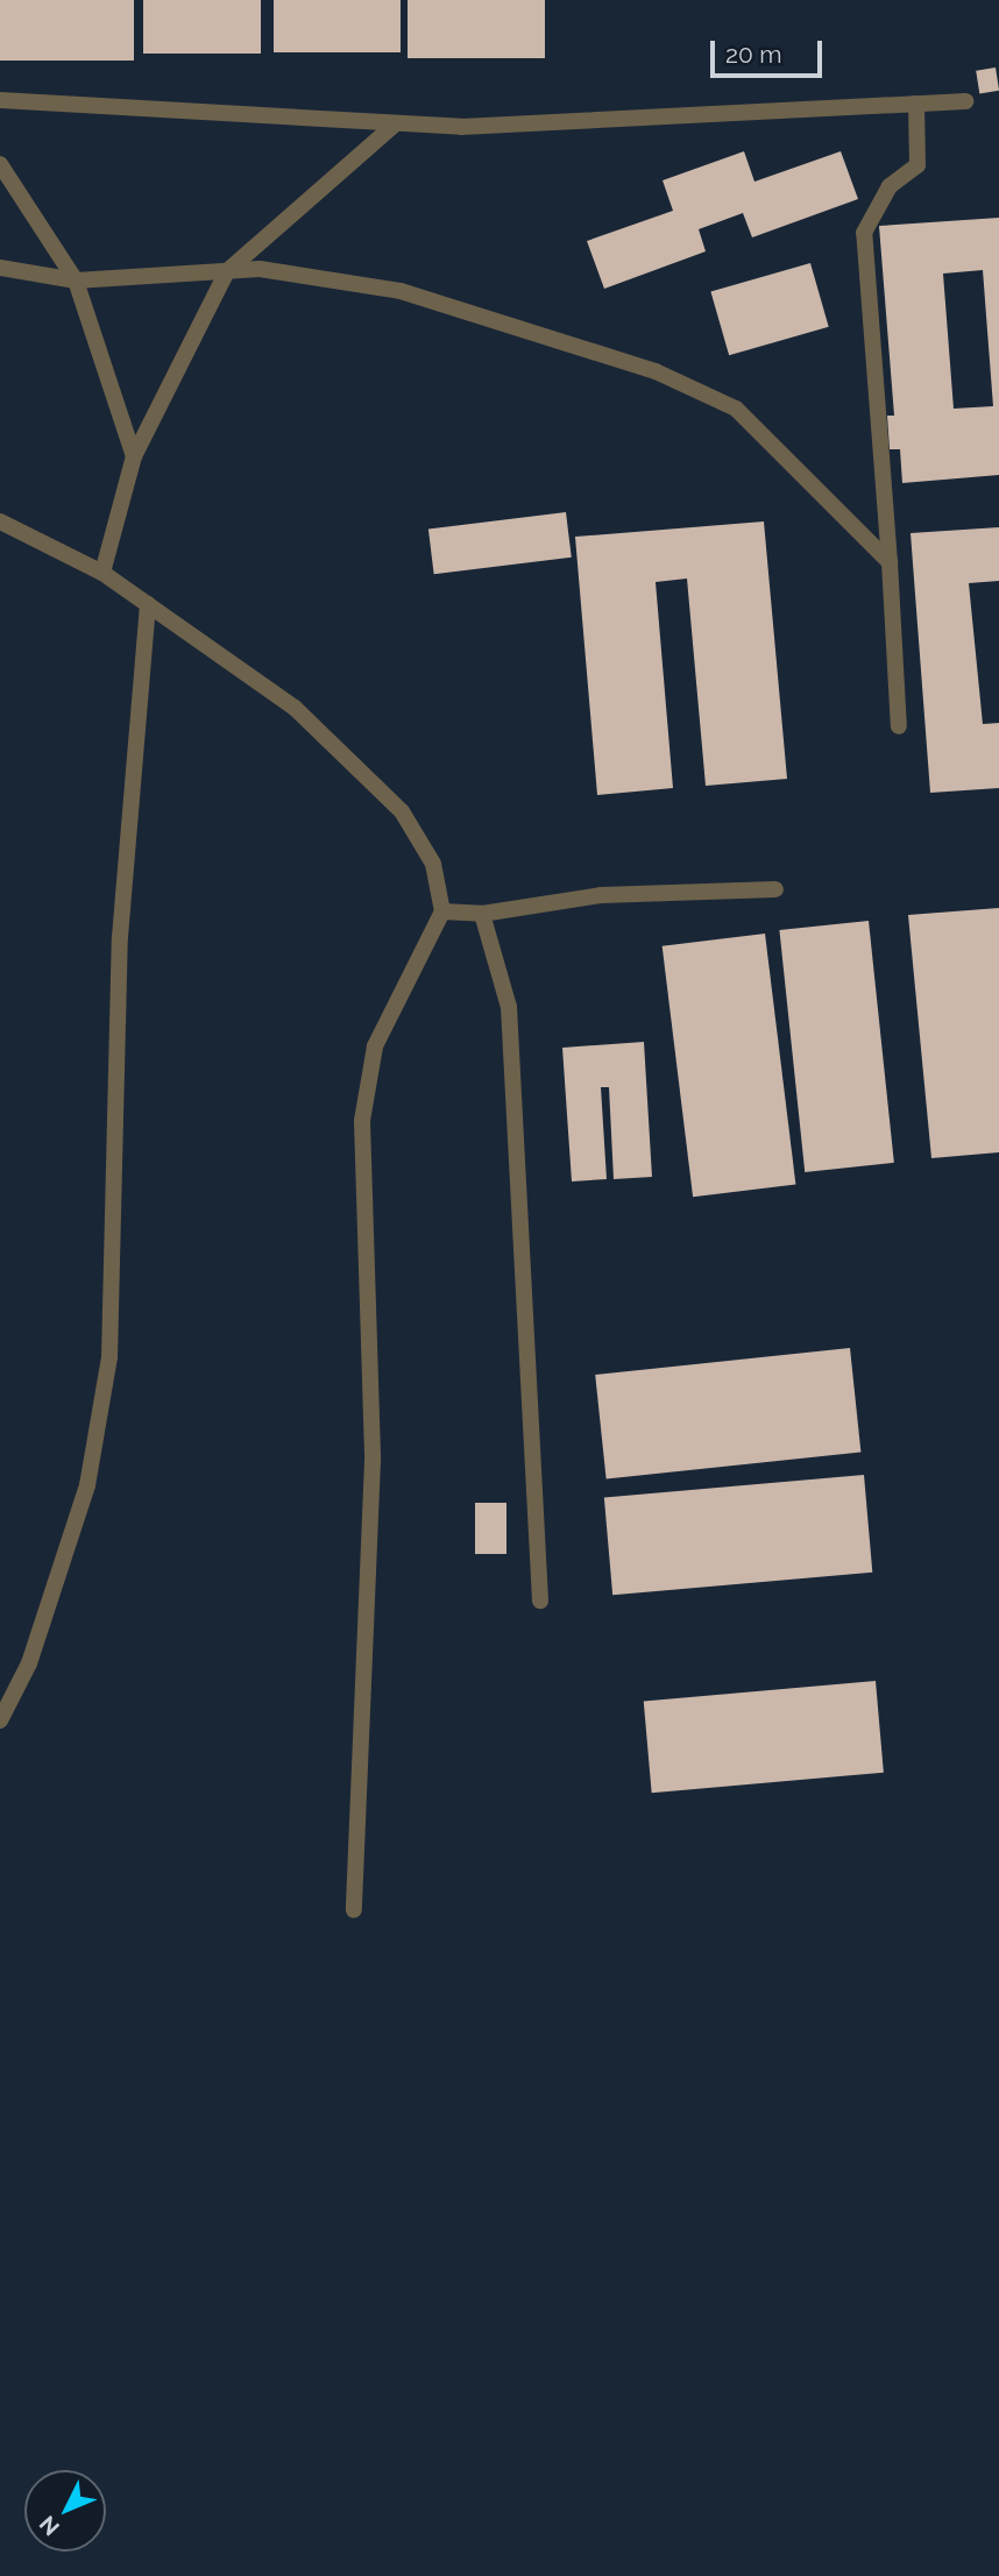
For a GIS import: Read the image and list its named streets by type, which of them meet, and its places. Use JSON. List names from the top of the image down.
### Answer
{
  "scale_bar": "20 m",
  "north": "bottom left"
}
